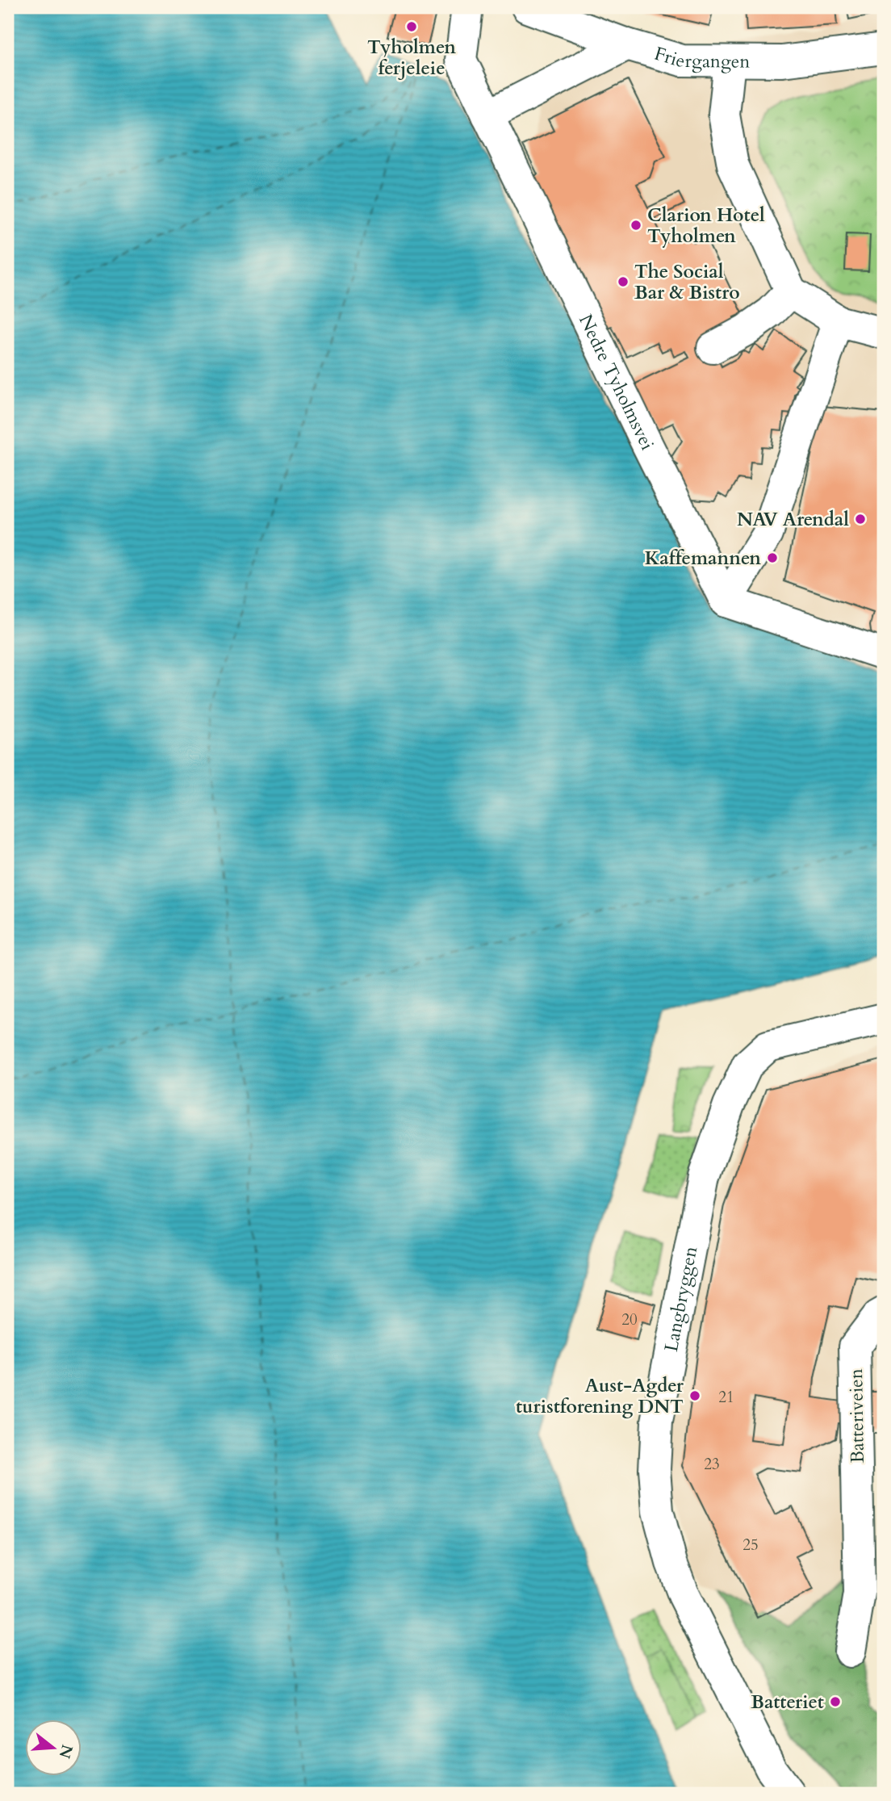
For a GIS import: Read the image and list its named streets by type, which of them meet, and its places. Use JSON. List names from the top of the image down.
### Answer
{
  "streets": {
    "street": [
      "Friergangen",
      "Nedre Tyholmsvei",
      "Langbryggen",
      "Batteriveien"
    ]
  },
  "places": [
    "Tyholmen ferjeleie",
    "Clarion Hotel Tyholmen",
    "The Social Bar & Bistro",
    "NAV Arendal",
    "Kaffemannen",
    "Aust-Agder turistforening DNT",
    "Batteriet"
  ],
  "house_numbers": [
    "20",
    "21",
    "23",
    "25"
  ],
  "north": "right"
}
